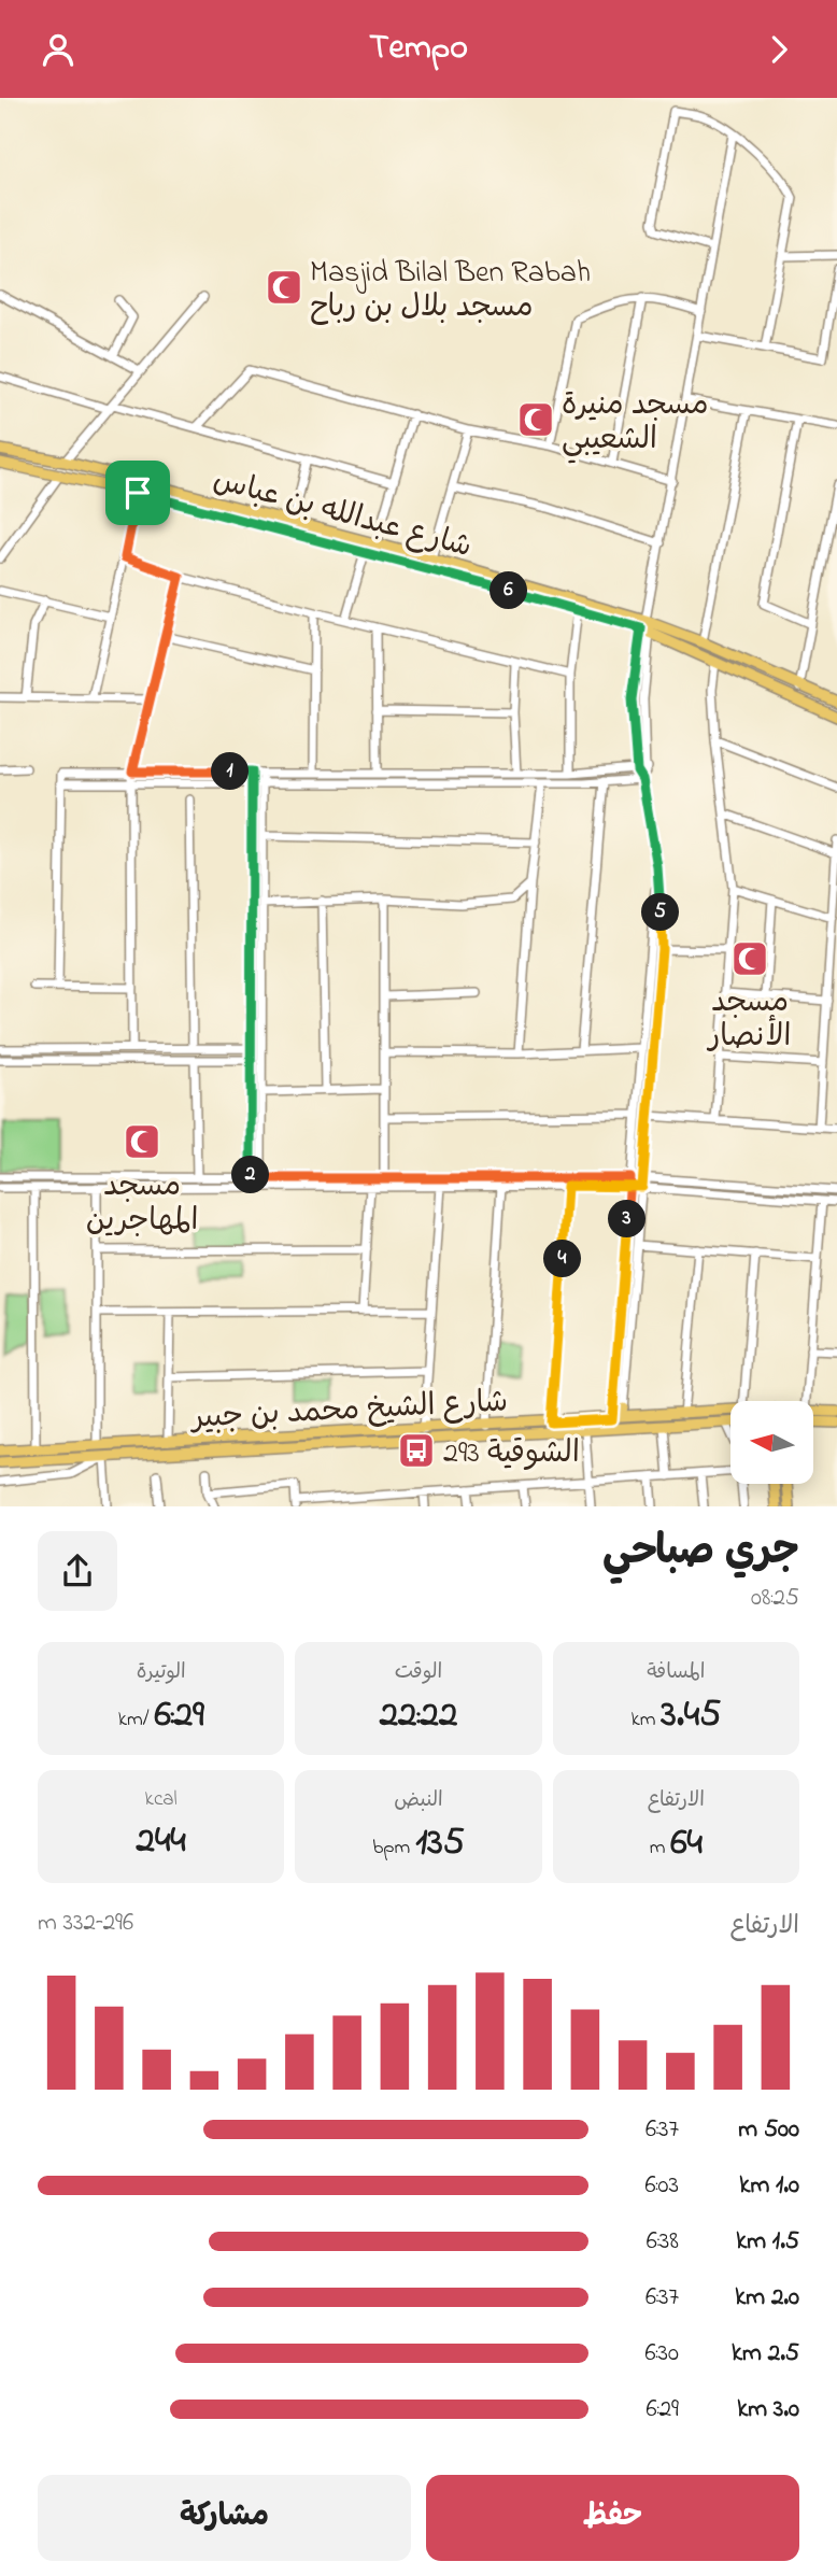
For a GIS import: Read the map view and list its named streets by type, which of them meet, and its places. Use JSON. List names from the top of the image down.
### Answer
{
  "streets": {
    "main road": ["شارع عبدالله بن عباس", "شارع الشيخ محمد بن جبير"]
  },
  "places": {
    "mosque": [
      "Masjid Bilal Ben Rabah مسجد بلال بن رباح",
      "مسجد منيرة الشعيبي",
      "مسجد الأنصار",
      "مسجد المهاجرين"
    ],
    "bus stop": ["الشوقية 293"]
  },
  "north": "left",
  "page": {
    "header": "Tempo",
    "pins": [
      "6",
      "1",
      "5",
      "2",
      "3",
      "4"
    ],
    "heading": ["جري صباحي", "08:25"],
    "stats": [
      ["المسافة", "3.45 km"],
      ["الوقت", "22:22"],
      ["الوتيرة", "6:29 /km"],
      ["الارتفاع", "64 m"],
      ["النبض", "135 bpm"],
      ["kcal", "244"]
    ],
    "chart": ["الارتفاع", "296–332 m"],
    "list": [
      {
        "name": "500 m",
        "note": "6:37"
      },
      {
        "name": "1.0 km",
        "note": "6:03"
      },
      {
        "name": "1.5 km",
        "note": "6:38"
      },
      {
        "name": "2.0 km",
        "note": "6:37"
      },
      {
        "name": "2.5 km",
        "note": "6:30"
      },
      {
        "name": "3.0 km",
        "note": "6:29"
      }
    ],
    "buttons": ["حفظ", "مشاركة"]
  }
}
